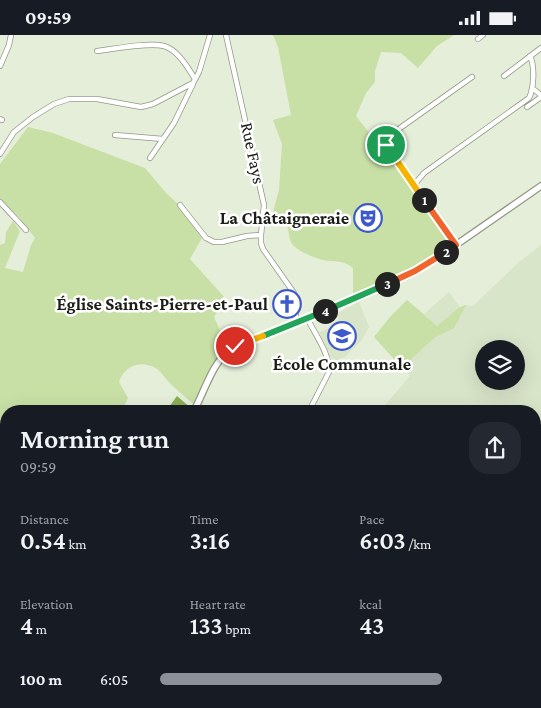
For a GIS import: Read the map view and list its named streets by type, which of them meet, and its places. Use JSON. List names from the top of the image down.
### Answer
{
  "streets": {
    "street": ["Rue Fays"]
  },
  "places": {
    "theatre": ["La Châtaigneraie"],
    "church": ["Église Saints-Pierre-et-Paul"],
    "school or university": ["École Communale"]
  },
  "page": {
    "status": "09:59",
    "pins": [
      "1",
      "2",
      "3",
      "4"
    ],
    "heading": ["Morning run", "09:59"],
    "stats": [
      ["Distance", "0.54 km"],
      ["Time", "3:16"],
      ["Pace", "6:03 /km"],
      ["Elevation", "4 m"],
      ["Heart rate", "133 bpm"],
      ["kcal", "43"]
    ],
    "list": [
      {
        "name": "100 m",
        "note": "6:05"
      }
    ]
  }
}
